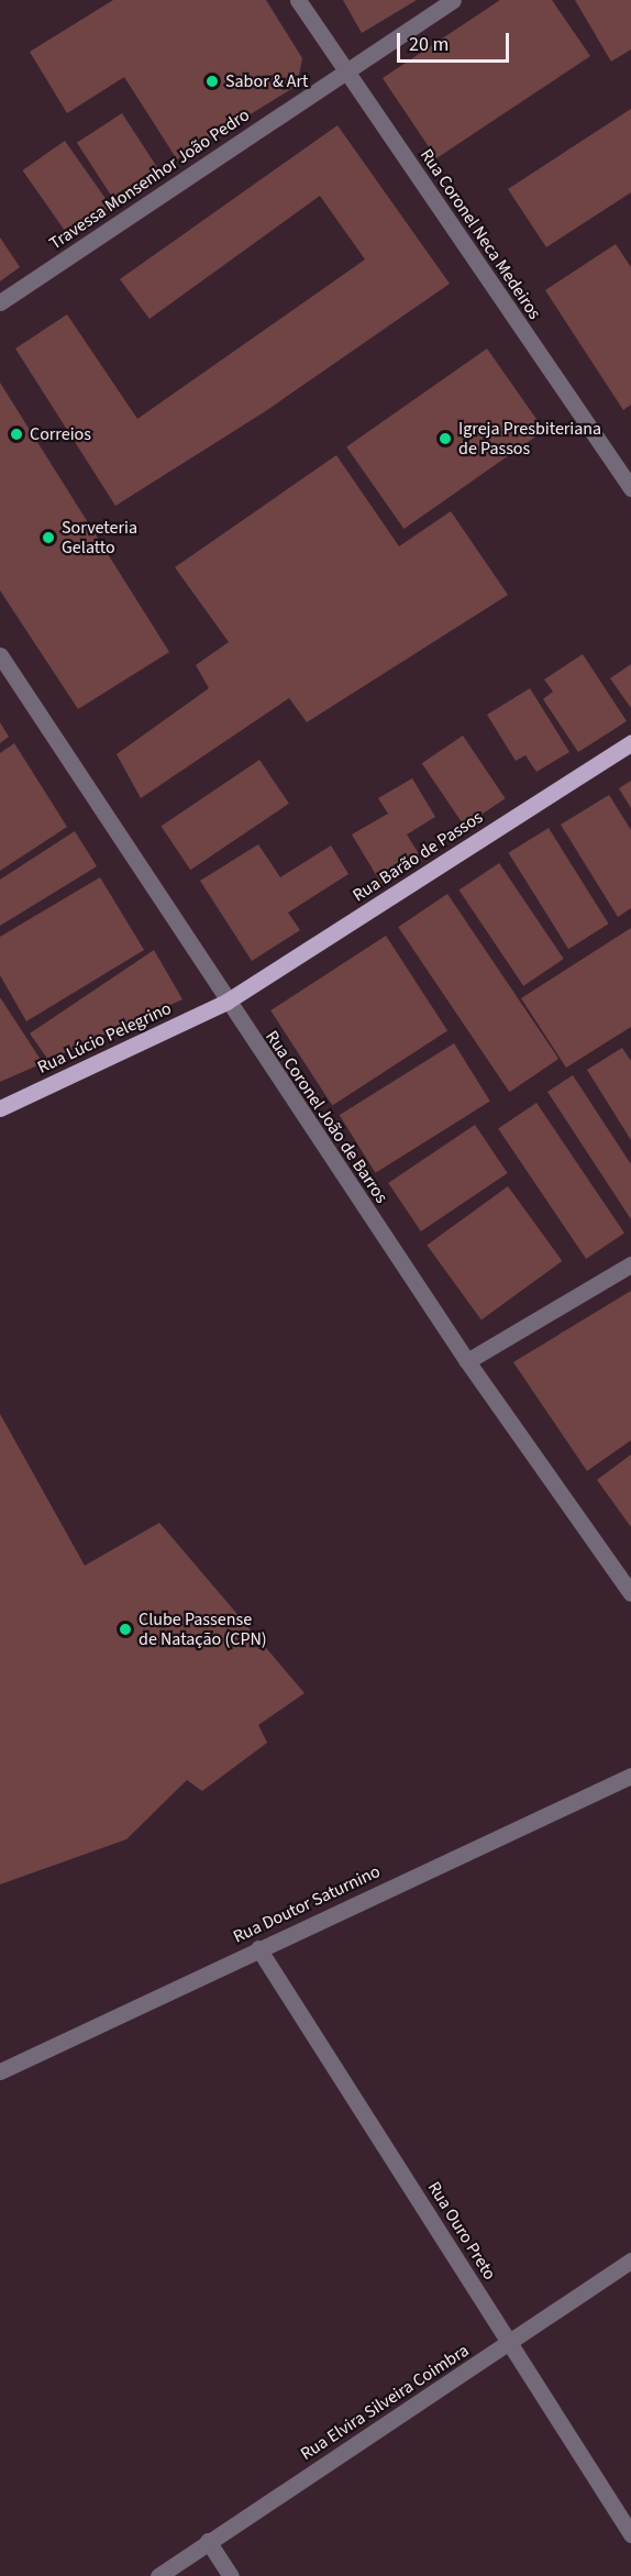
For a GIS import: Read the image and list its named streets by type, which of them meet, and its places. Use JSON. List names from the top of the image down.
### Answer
{
  "streets": {
    "main road": ["Rua Barão de Passos", "Rua Lúcio Pelegrino"],
    "street": [
      "Travessa Monsenhor João Pedro",
      "Rua Coronel Neca Medeiros",
      "Rua Coronel João de Barros",
      "Rua Doutor Saturnino",
      "Rua Ouro Preto",
      "Rua Elvira Silveira Coimbra"
    ]
  },
  "crossings": [
    ["Travessa Monsenhor João Pedro", "Rua Coronel Neca Medeiros"],
    ["Rua Barão de Passos", "Rua Lúcio Pelegrino"],
    ["Rua Barão de Passos", "Rua Coronel João de Barros"],
    ["Rua Lúcio Pelegrino", "Rua Coronel João de Barros"],
    ["Rua Doutor Saturnino", "Rua Ouro Preto"],
    ["Rua Ouro Preto", "Rua Elvira Silveira Coimbra"]
  ],
  "places": [
    "Sabor & Art",
    "Correios",
    "Igreja Presbiteriana de Passos",
    "Sorveteria Gelatto",
    "Clube Passense de Natação (CPN)"
  ],
  "scale_bar": "20 m"
}
